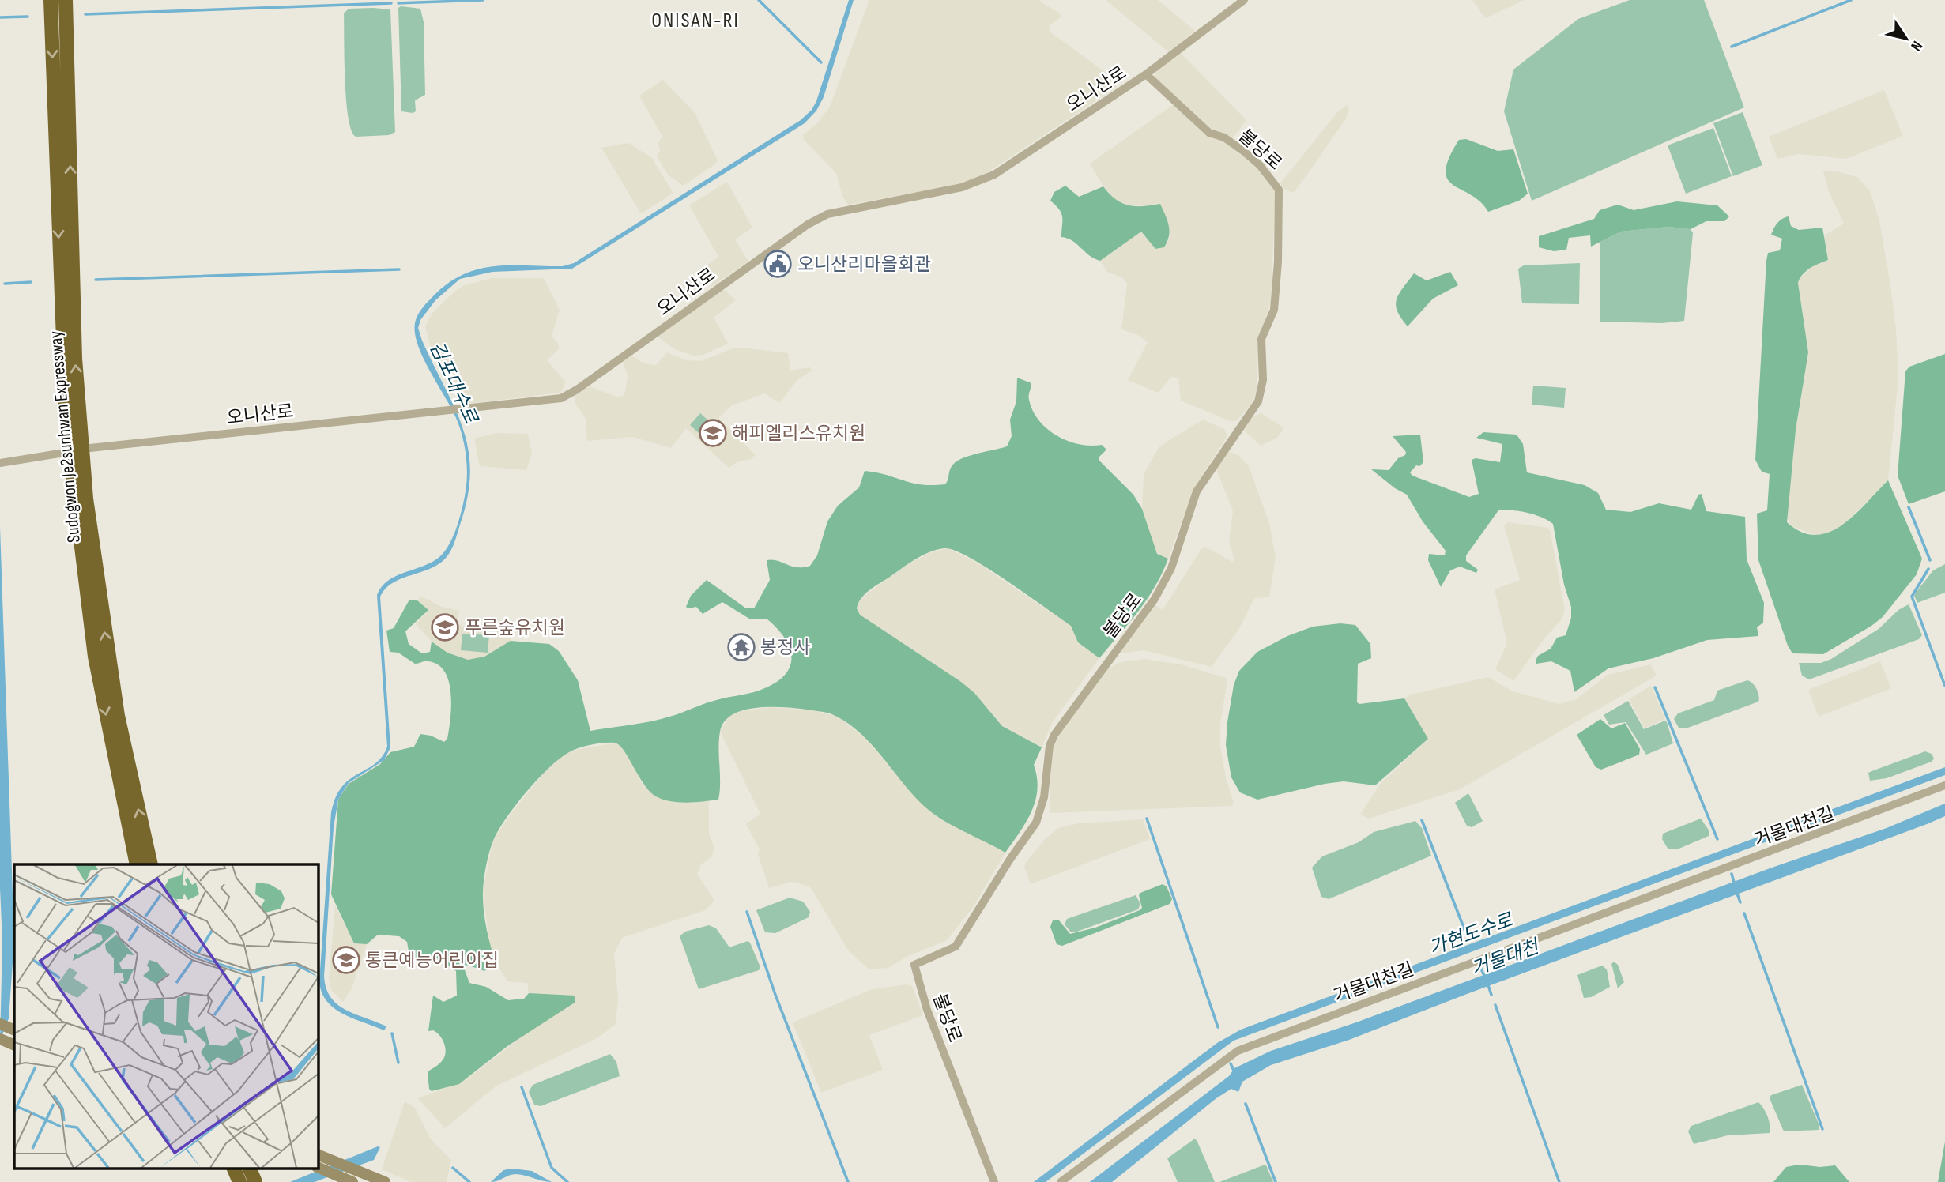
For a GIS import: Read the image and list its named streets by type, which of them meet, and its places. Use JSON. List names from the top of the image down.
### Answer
{
  "streets": {
    "highway": ["Sudogwon Je2sunhwan Expressway"],
    "street": ["오니산로", "불당로", "거물대천길"]
  },
  "crossings": [
    ["오니산로", "불당로"]
  ],
  "districts": ["ONISAN-RI"],
  "water": ["김포대수로", "가현도수로", "거물대천"],
  "places": {
    "public building": ["오니산리마을회관"],
    "school or university": ["해피엘리스유치원", "푸른숲유치원", "통큰예능어린이집"],
    "temple": ["봉정사"]
  },
  "north": "bottom right"
}
